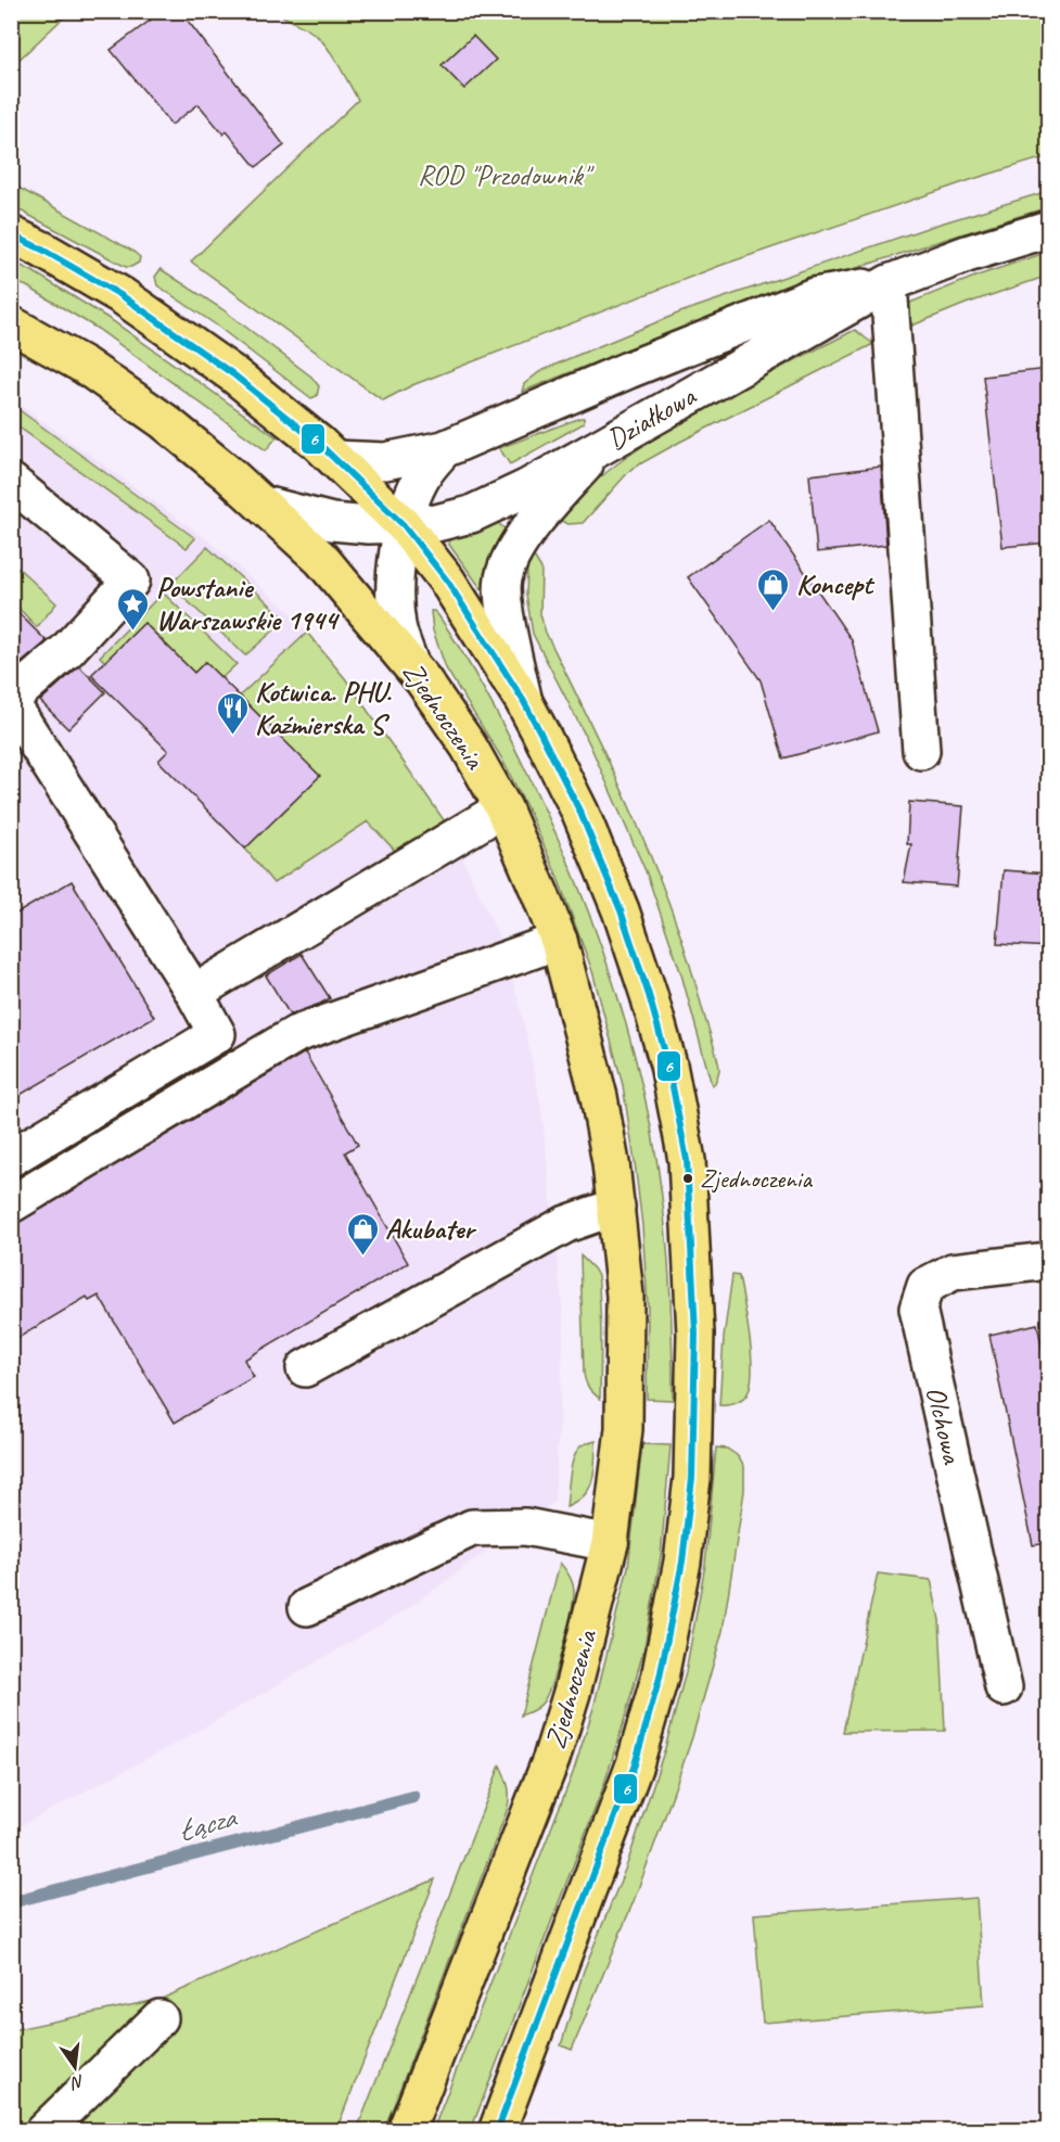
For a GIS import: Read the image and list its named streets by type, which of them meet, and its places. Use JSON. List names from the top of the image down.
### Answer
{
  "streets": {
    "main road": ["Zjednoczenia"],
    "street": ["Działkowa", "Olchowa"]
  },
  "crossings": [
    ["Działkowa", "Zjednoczenia"]
  ],
  "water": ["Łącza"],
  "parks": ["ROD \"Przodownik\""],
  "places": {
    "shop": ["Koncept", "Akubater"],
    "place": ["Powstanie Warszawskie 1944"],
    "restaurant": ["Kotwica. PHU. Kaźmierska S"],
    "other": ["Zjednoczenia"]
  },
  "lines": ["transit line 6"],
  "north": "bottom"
}
